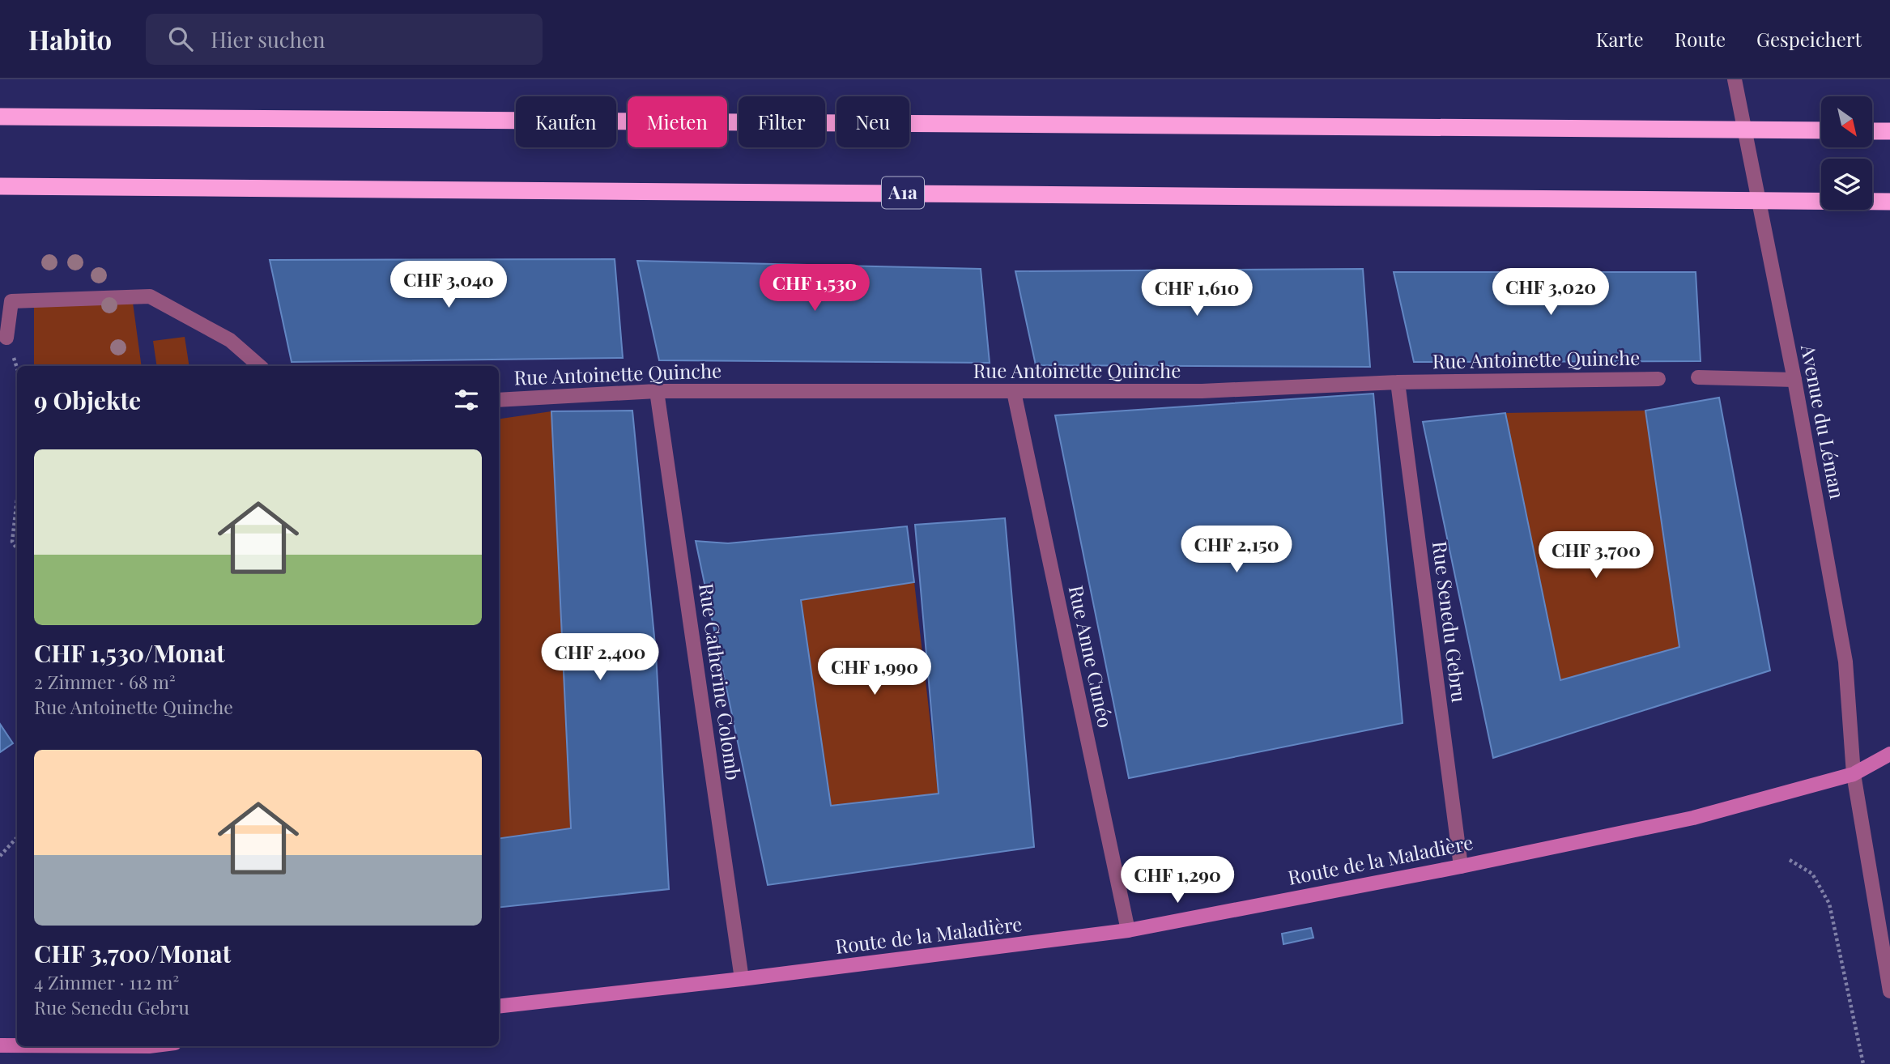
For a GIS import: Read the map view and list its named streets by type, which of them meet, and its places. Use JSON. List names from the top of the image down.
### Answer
{
  "streets": {
    "highway": ["A1a"],
    "main road": ["Route de la Maladière"],
    "street": [
      "Rue Antoinette Quinche",
      "Avenue du Léman",
      "Rue Senedu Gebru",
      "Rue Anne Cunéo",
      "Rue Catherine Colomb"
    ]
  },
  "crossings": [
    ["Rue Antoinette Quinche", "Rue Senedu Gebru"],
    ["Rue Antoinette Quinche", "Rue Anne Cunéo"],
    ["Rue Antoinette Quinche", "Rue Catherine Colomb"],
    ["Avenue du Léman", "Route de la Maladière"],
    ["Rue Senedu Gebru", "Route de la Maladière"],
    ["Rue Anne Cunéo", "Route de la Maladière"],
    ["Rue Catherine Colomb", "Route de la Maladière"]
  ],
  "north": "bottom right",
  "page": {
    "header": "Habito",
    "search": "Hier suchen",
    "nav": ["Karte", "Route", "Gespeichert"],
    "chip": [
      "Kaufen",
      "Mieten",
      "Filter",
      "Neu"
    ],
    "price": [
      "CHF 3,040",
      "CHF 1,530",
      "CHF 3,020",
      "CHF 1,610",
      "CHF 2,150",
      "CHF 3,700",
      "CHF 2,400",
      "CHF 1,990",
      "CHF 1,290"
    ],
    "heading": "9 Objekte",
    "list": [
      {
        "name": "CHF 1,530/Monat",
        "note": "2 Zimmer · 68 m² · Rue Antoinette Quinche"
      },
      {
        "name": "CHF 3,700/Monat",
        "note": "4 Zimmer · 112 m² · Rue Senedu Gebru"
      }
    ]
  }
}
